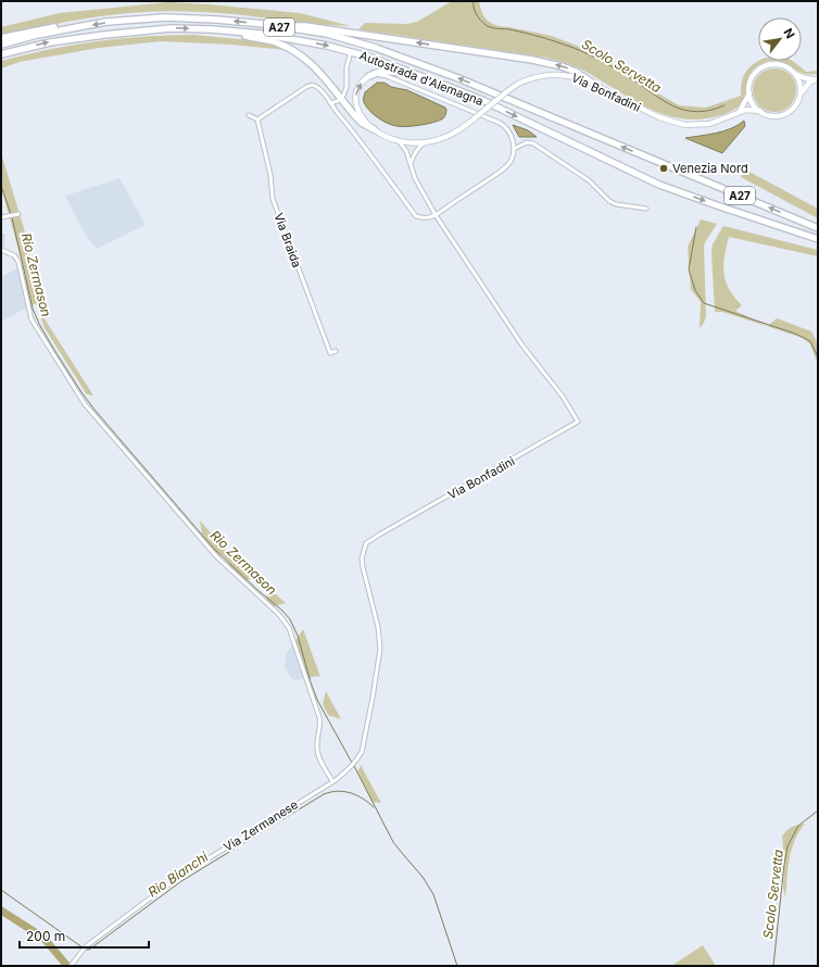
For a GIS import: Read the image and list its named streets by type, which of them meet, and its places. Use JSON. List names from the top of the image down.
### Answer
{
  "streets": {
    "highway": ["A27", "Autostrada d'Alemagna"],
    "main road": ["Via Bonfadini"],
    "street": ["Via Braida", "Via Zermanese"]
  },
  "crossings": [
    ["A27", "Autostrada d'Alemagna"],
    ["A27", "Via Bonfadini"],
    ["Via Bonfadini", "Via Zermanese"]
  ],
  "water": ["Scolo Servetta", "Rio Zermason", "Rio Bianchi"],
  "places": ["Venezia Nord"],
  "scale_bar": "200 m",
  "north": "top right"
}
